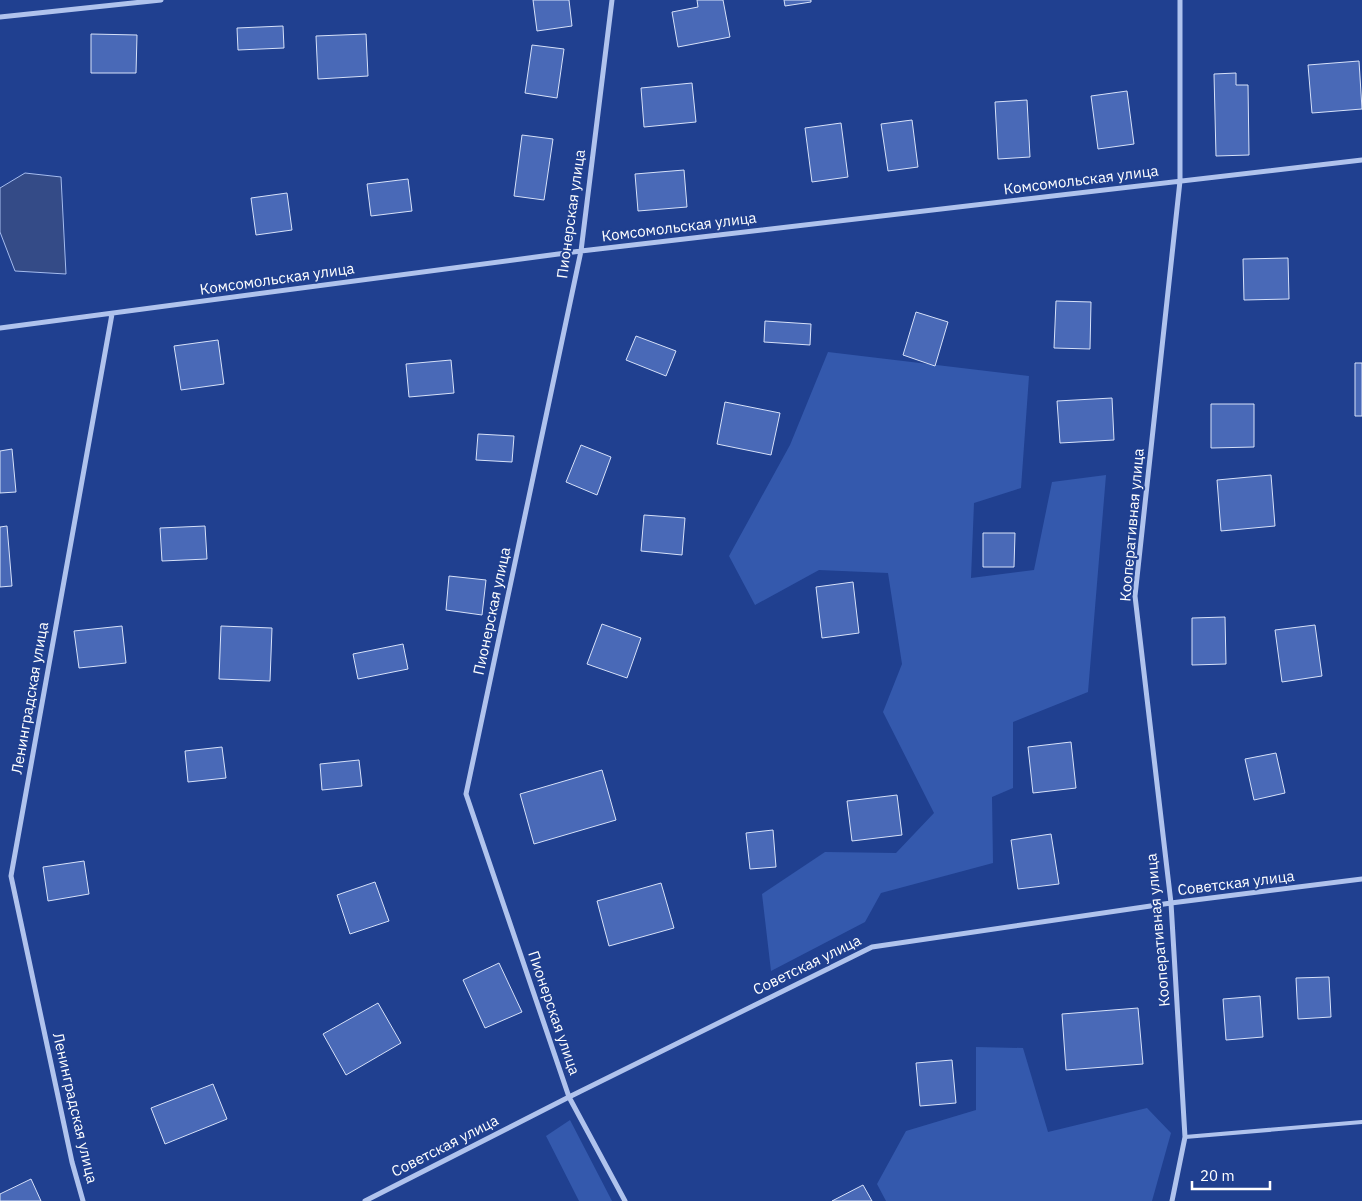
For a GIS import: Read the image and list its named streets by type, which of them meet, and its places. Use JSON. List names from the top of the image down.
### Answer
{
  "streets": {
    "street": [
      "Комсомольская улица",
      "Пионерская улица",
      "Кооперативная улица",
      "Ленинградская улица",
      "Советская улица"
    ]
  },
  "crossings": [
    ["Комсомольская улица", "Пионерская улица"],
    ["Комсомольская улица", "Кооперативная улица"],
    ["Комсомольская улица", "Ленинградская улица"],
    ["Пионерская улица", "Советская улица"],
    ["Кооперативная улица", "Советская улица"]
  ],
  "scale_bar": "20 m"
}
